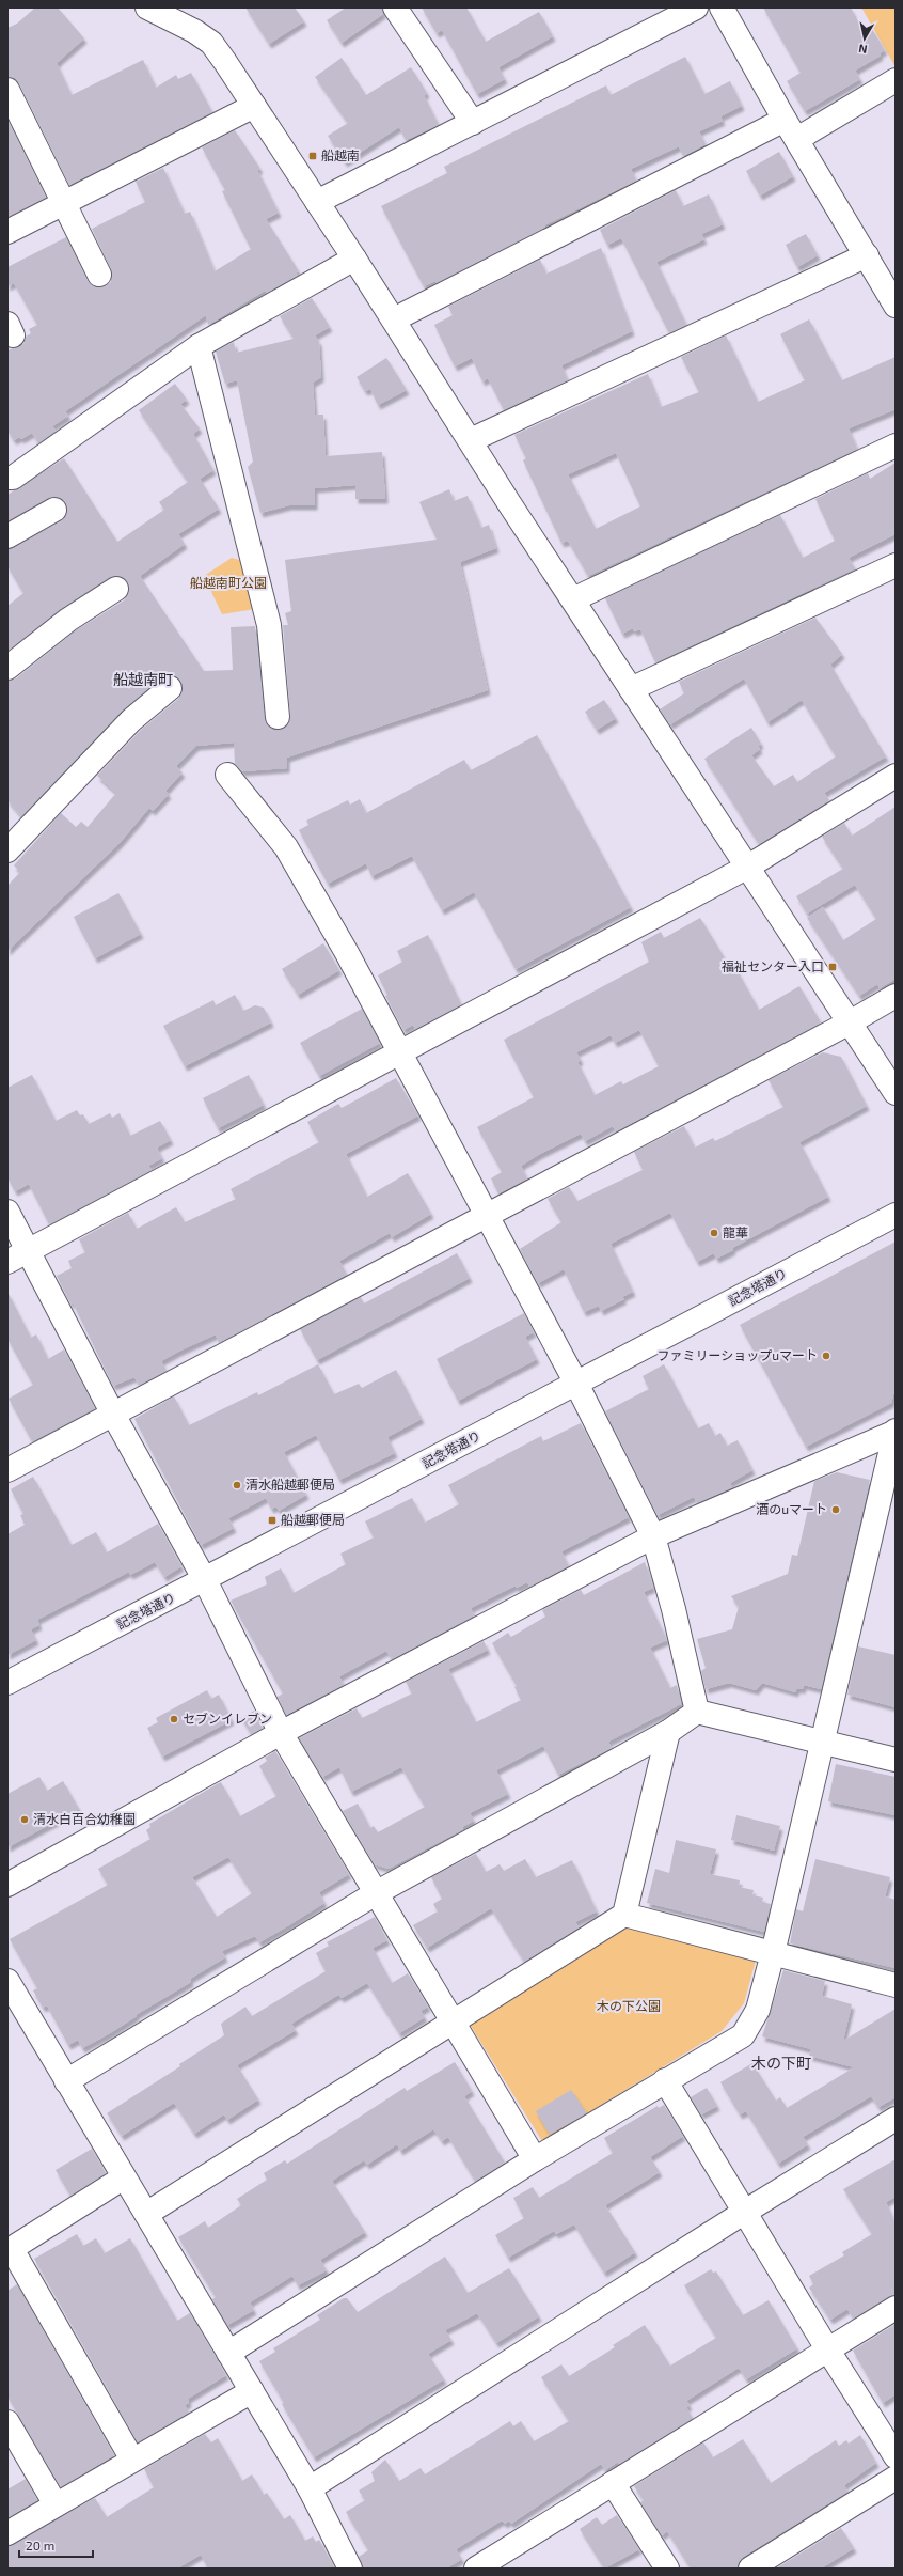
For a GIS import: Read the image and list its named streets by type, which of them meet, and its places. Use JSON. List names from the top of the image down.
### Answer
{
  "streets": {
    "street": ["記念塔通り"]
  },
  "districts": ["船越南町", "木の下町"],
  "parks": ["船越南町公園", "木の下公園"],
  "places": {
    "transit": ["船越南", "福祉センター入口", "船越郵便局"],
    "other": [
      "龍華",
      "ファミリーショップuマート",
      "清水船越郵便局",
      "酒のuマート",
      "セブンイレブン",
      "清水白百合幼稚園"
    ]
  },
  "scale_bar": "20 m",
  "north": "bottom"
}
